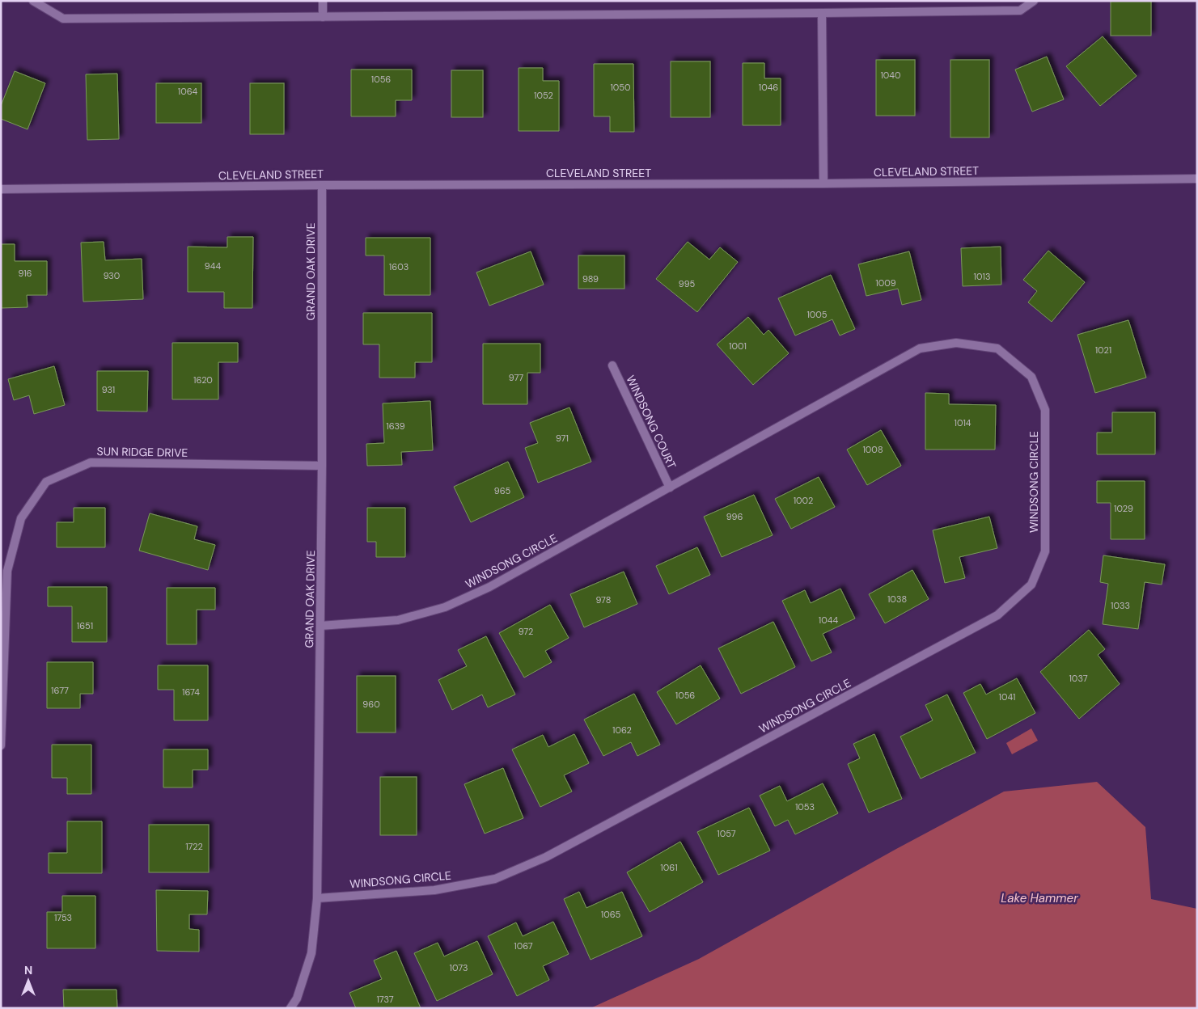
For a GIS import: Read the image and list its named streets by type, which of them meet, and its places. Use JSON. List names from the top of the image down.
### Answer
{
  "streets": {
    "street": [
      "CLEVELAND STREET",
      "GRAND OAK DRIVE",
      "WINDSONG COURT",
      "SUN RIDGE DRIVE",
      "WINDSONG CIRCLE"
    ]
  },
  "crossings": [
    ["CLEVELAND STREET", "GRAND OAK DRIVE"],
    ["GRAND OAK DRIVE", "SUN RIDGE DRIVE"],
    ["GRAND OAK DRIVE", "WINDSONG CIRCLE"],
    ["WINDSONG COURT", "WINDSONG CIRCLE"]
  ],
  "water": ["Lake Hammer"],
  "house_numbers": [
    "1040",
    "1056",
    "1050",
    "1046",
    "1064",
    "1052",
    "944",
    "1603",
    "916",
    "930",
    "1013",
    "989",
    "1009",
    "995",
    "1005",
    "1001",
    "1021",
    "977",
    "1620",
    "931",
    "1014",
    "1639",
    "971",
    "1008",
    "965",
    "1002",
    "1029",
    "996",
    "1038",
    "978",
    "1033",
    "1044",
    "1651",
    "972",
    "1037",
    "1677",
    "1674",
    "1056",
    "1041",
    "960",
    "1062",
    "1053",
    "1057",
    "1722",
    "1061",
    "1065",
    "1753",
    "1067",
    "1073",
    "1737"
  ],
  "north": "top"
}
